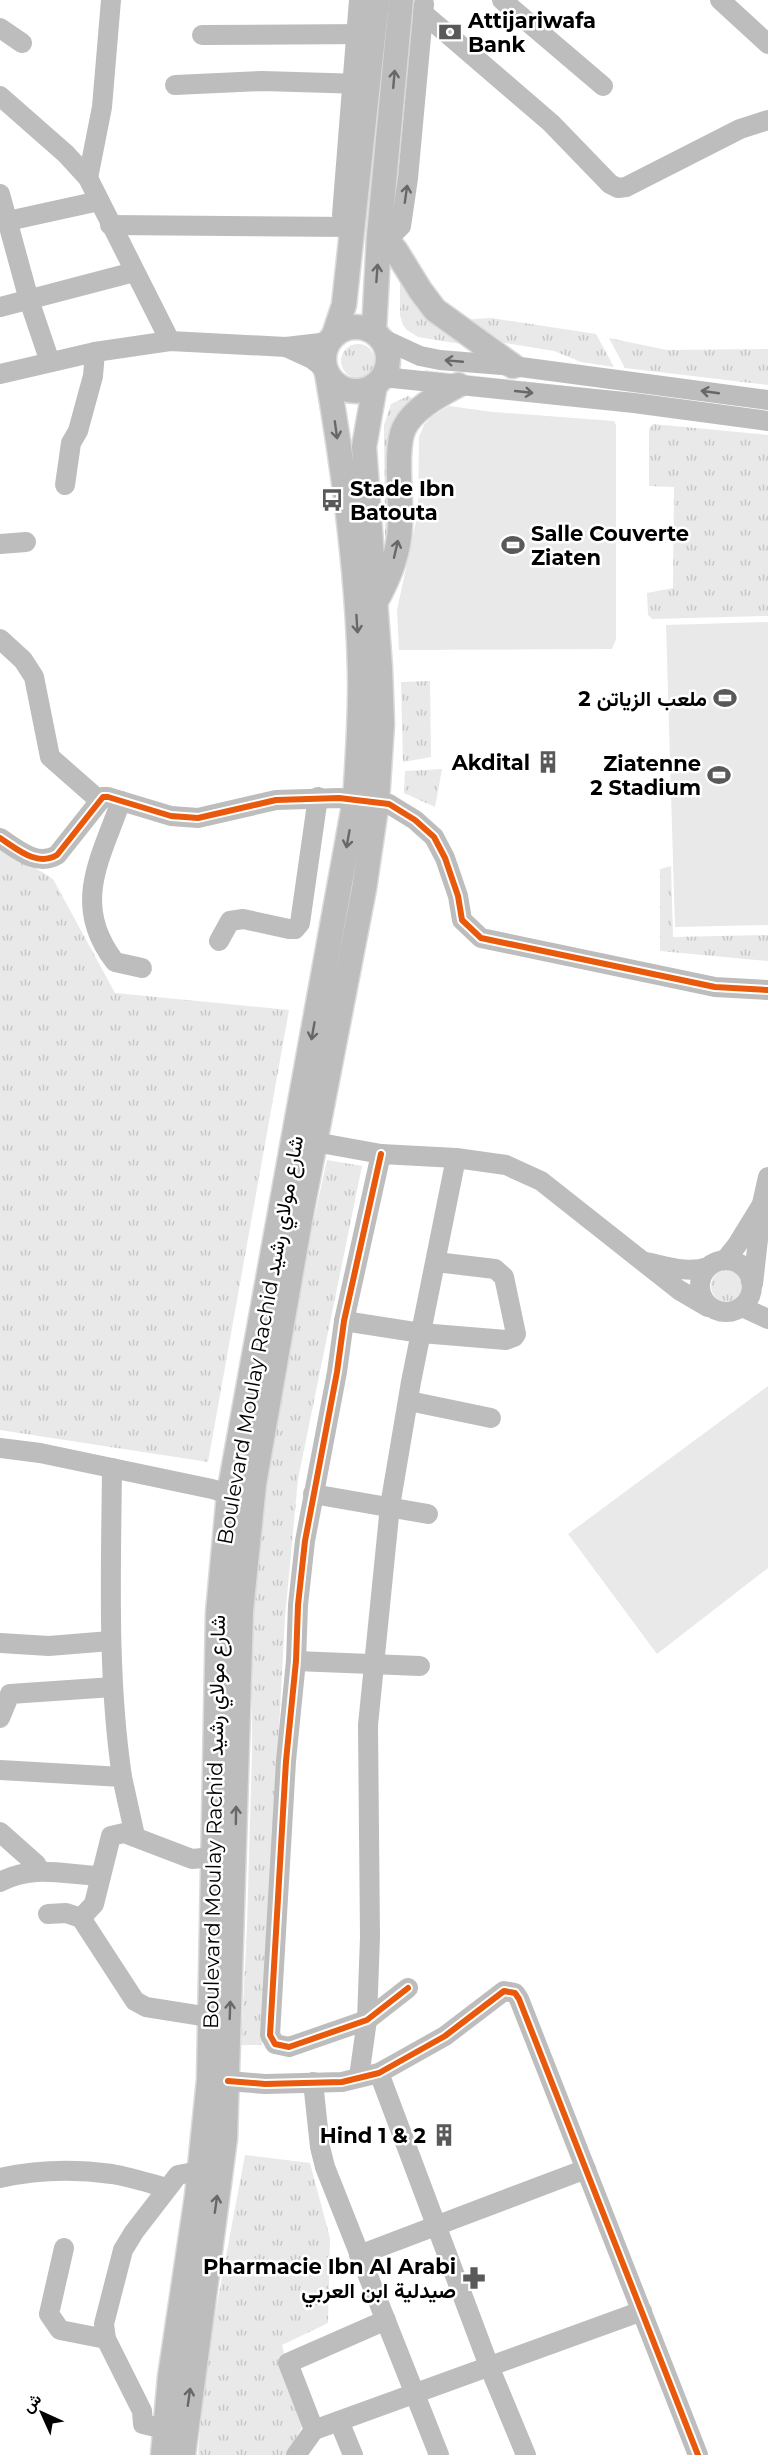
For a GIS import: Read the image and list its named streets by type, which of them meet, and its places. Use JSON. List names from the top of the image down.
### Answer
{
  "streets": {
    "main road": ["Boulevard Moulay Rachid شارع مولاي رشيد"]
  },
  "places": {
    "bank": ["Attijariwafa Bank"],
    "bus stop": ["Stade Ibn Batouta"],
    "sports": ["Salle Couverte Ziaten", "ملعب الزياتن 2", "Ziatenne 2 Stadium"],
    "building": ["Akdital", "Hind 1 & 2"],
    "pharmacy": ["Pharmacie Ibn Al Arabi صيدلية ابن العربي"]
  },
  "north": "top left"
}
